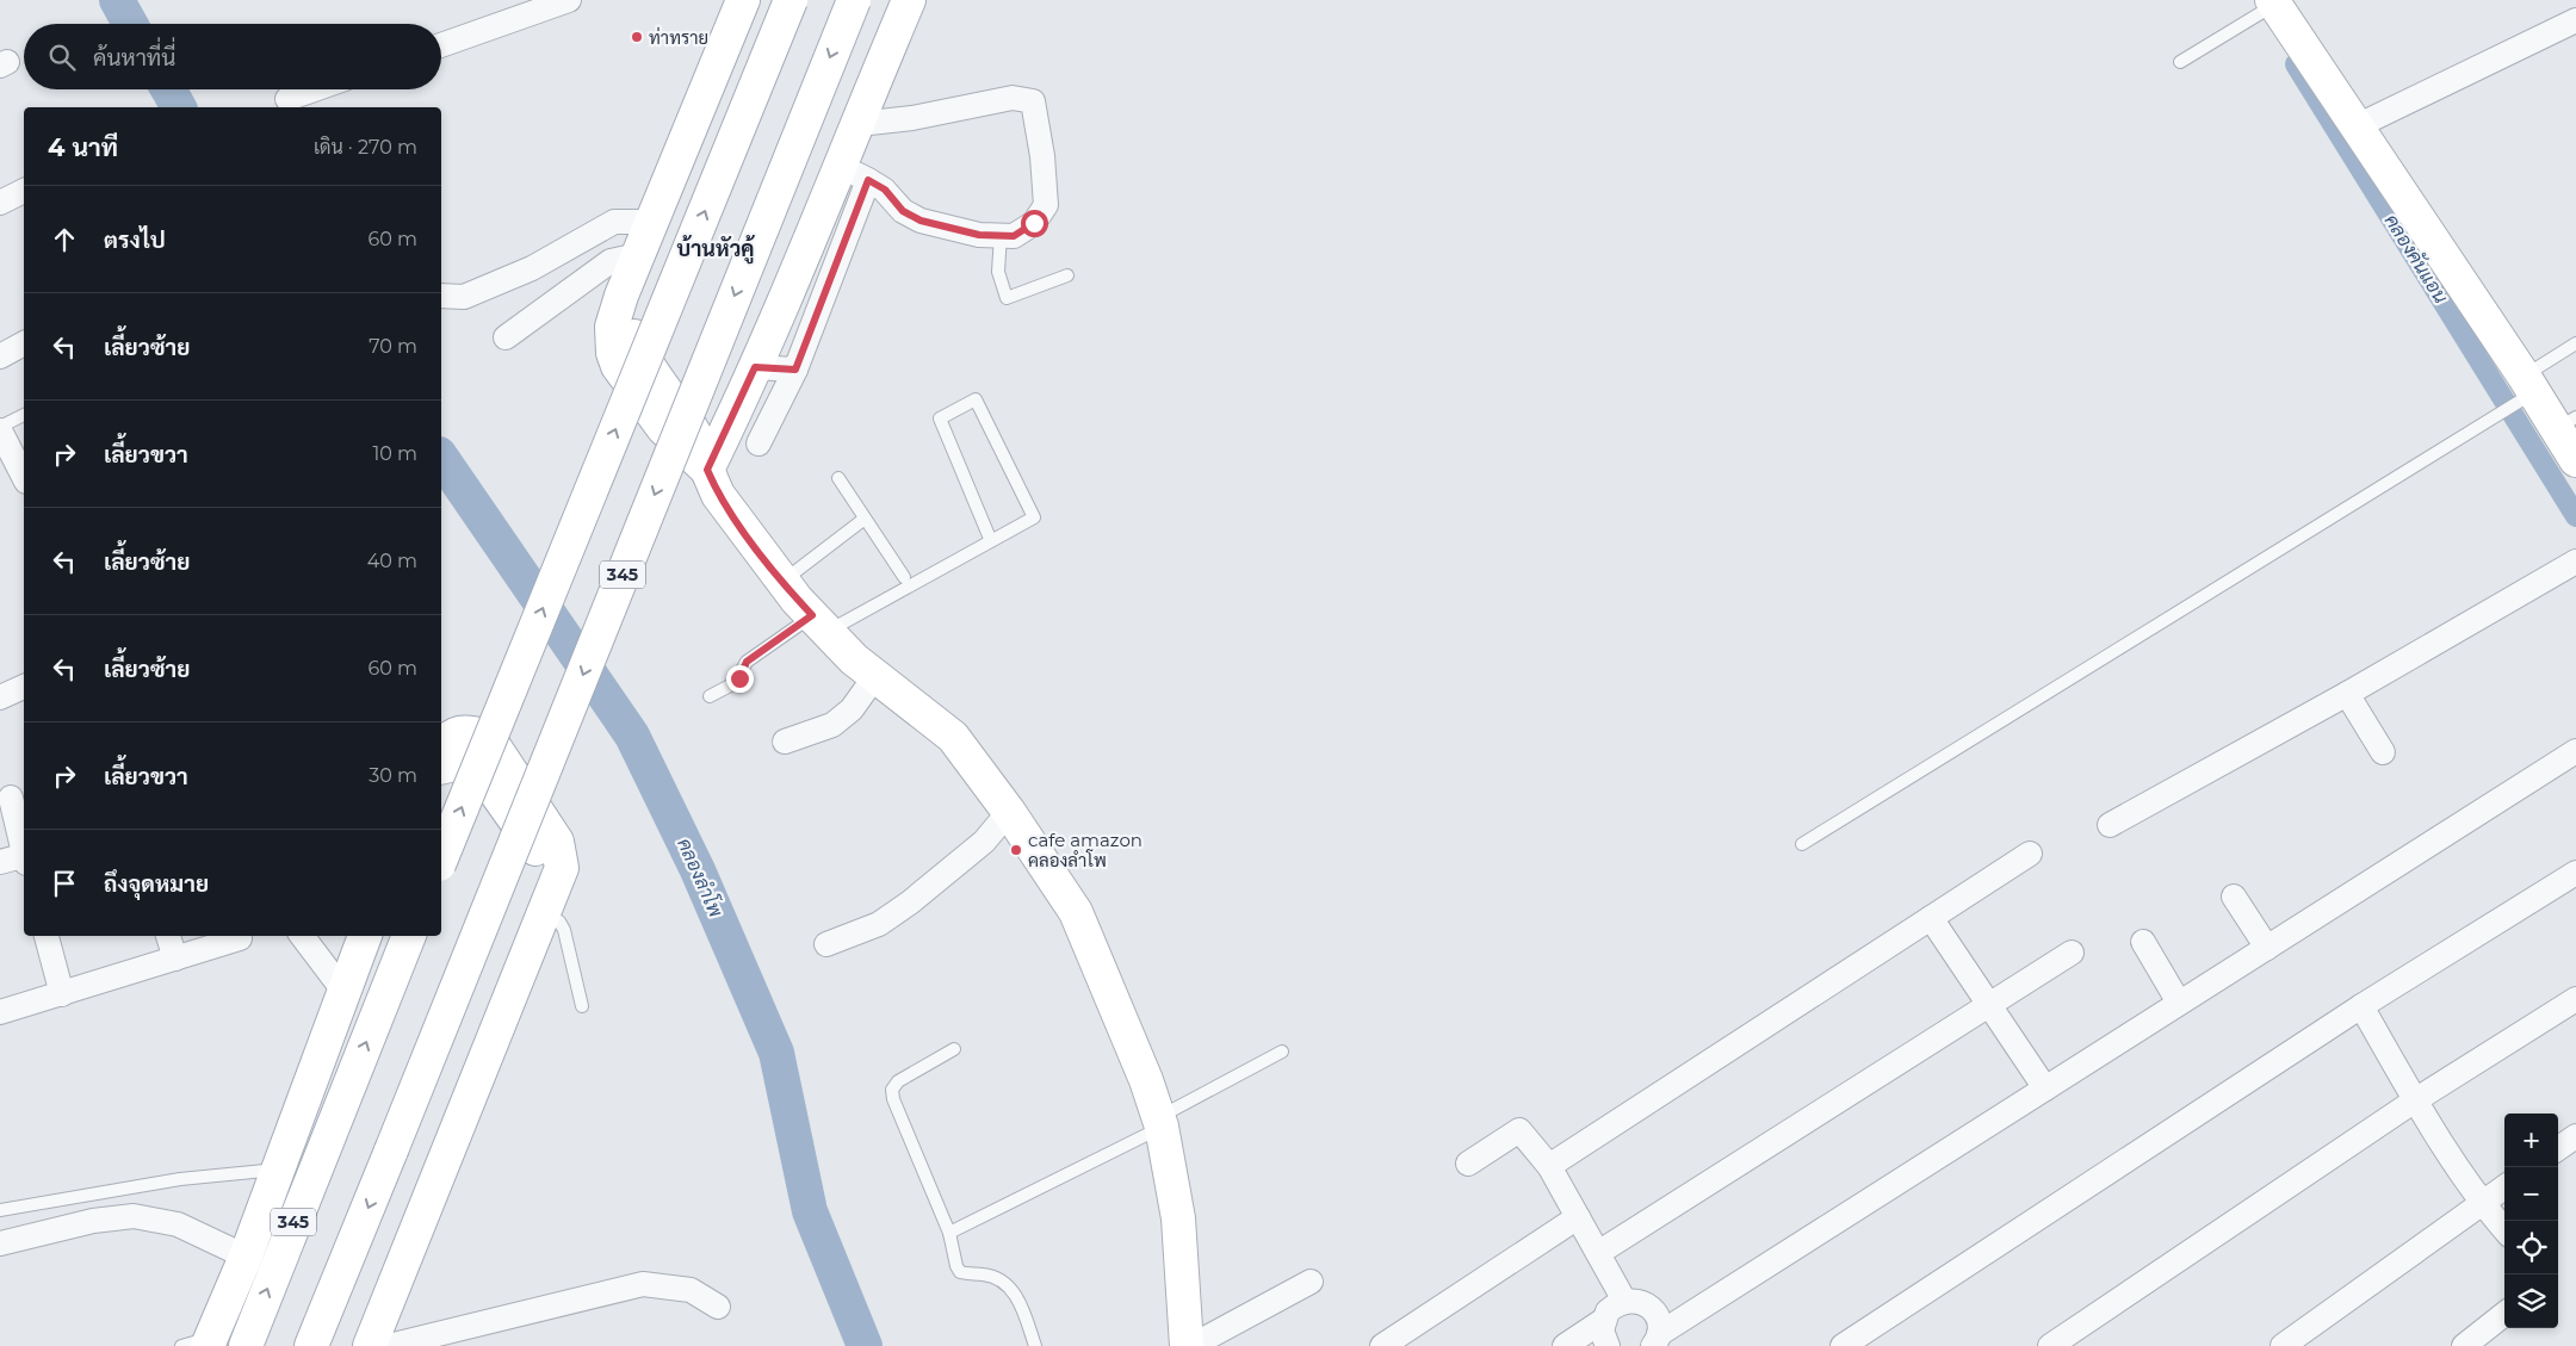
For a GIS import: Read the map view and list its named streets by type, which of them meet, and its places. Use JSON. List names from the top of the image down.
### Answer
{
  "streets": {
    "main road": ["345"]
  },
  "districts": ["บ้านหัวคู้"],
  "water": ["คลองคันแอน", "คลองลำโพ"],
  "places": ["ท่าทราย", "cafe amazon คลองลำโพ"],
  "page": {
    "search": "ค้นหาที่นี่",
    "heading": ["4 นาที", "เดิน · 270 m"],
    "list": [
      ["ตรงไป", "60 m"],
      ["เลี้ยวซ้าย", "70 m"],
      ["เลี้ยวขวา", "10 m"],
      ["เลี้ยวซ้าย", "40 m"],
      ["เลี้ยวซ้าย", "60 m"],
      ["เลี้ยวขวา", "30 m"],
      "ถึงจุดหมาย"
    ],
    "map_buttons": ["+", "−"]
  }
}
